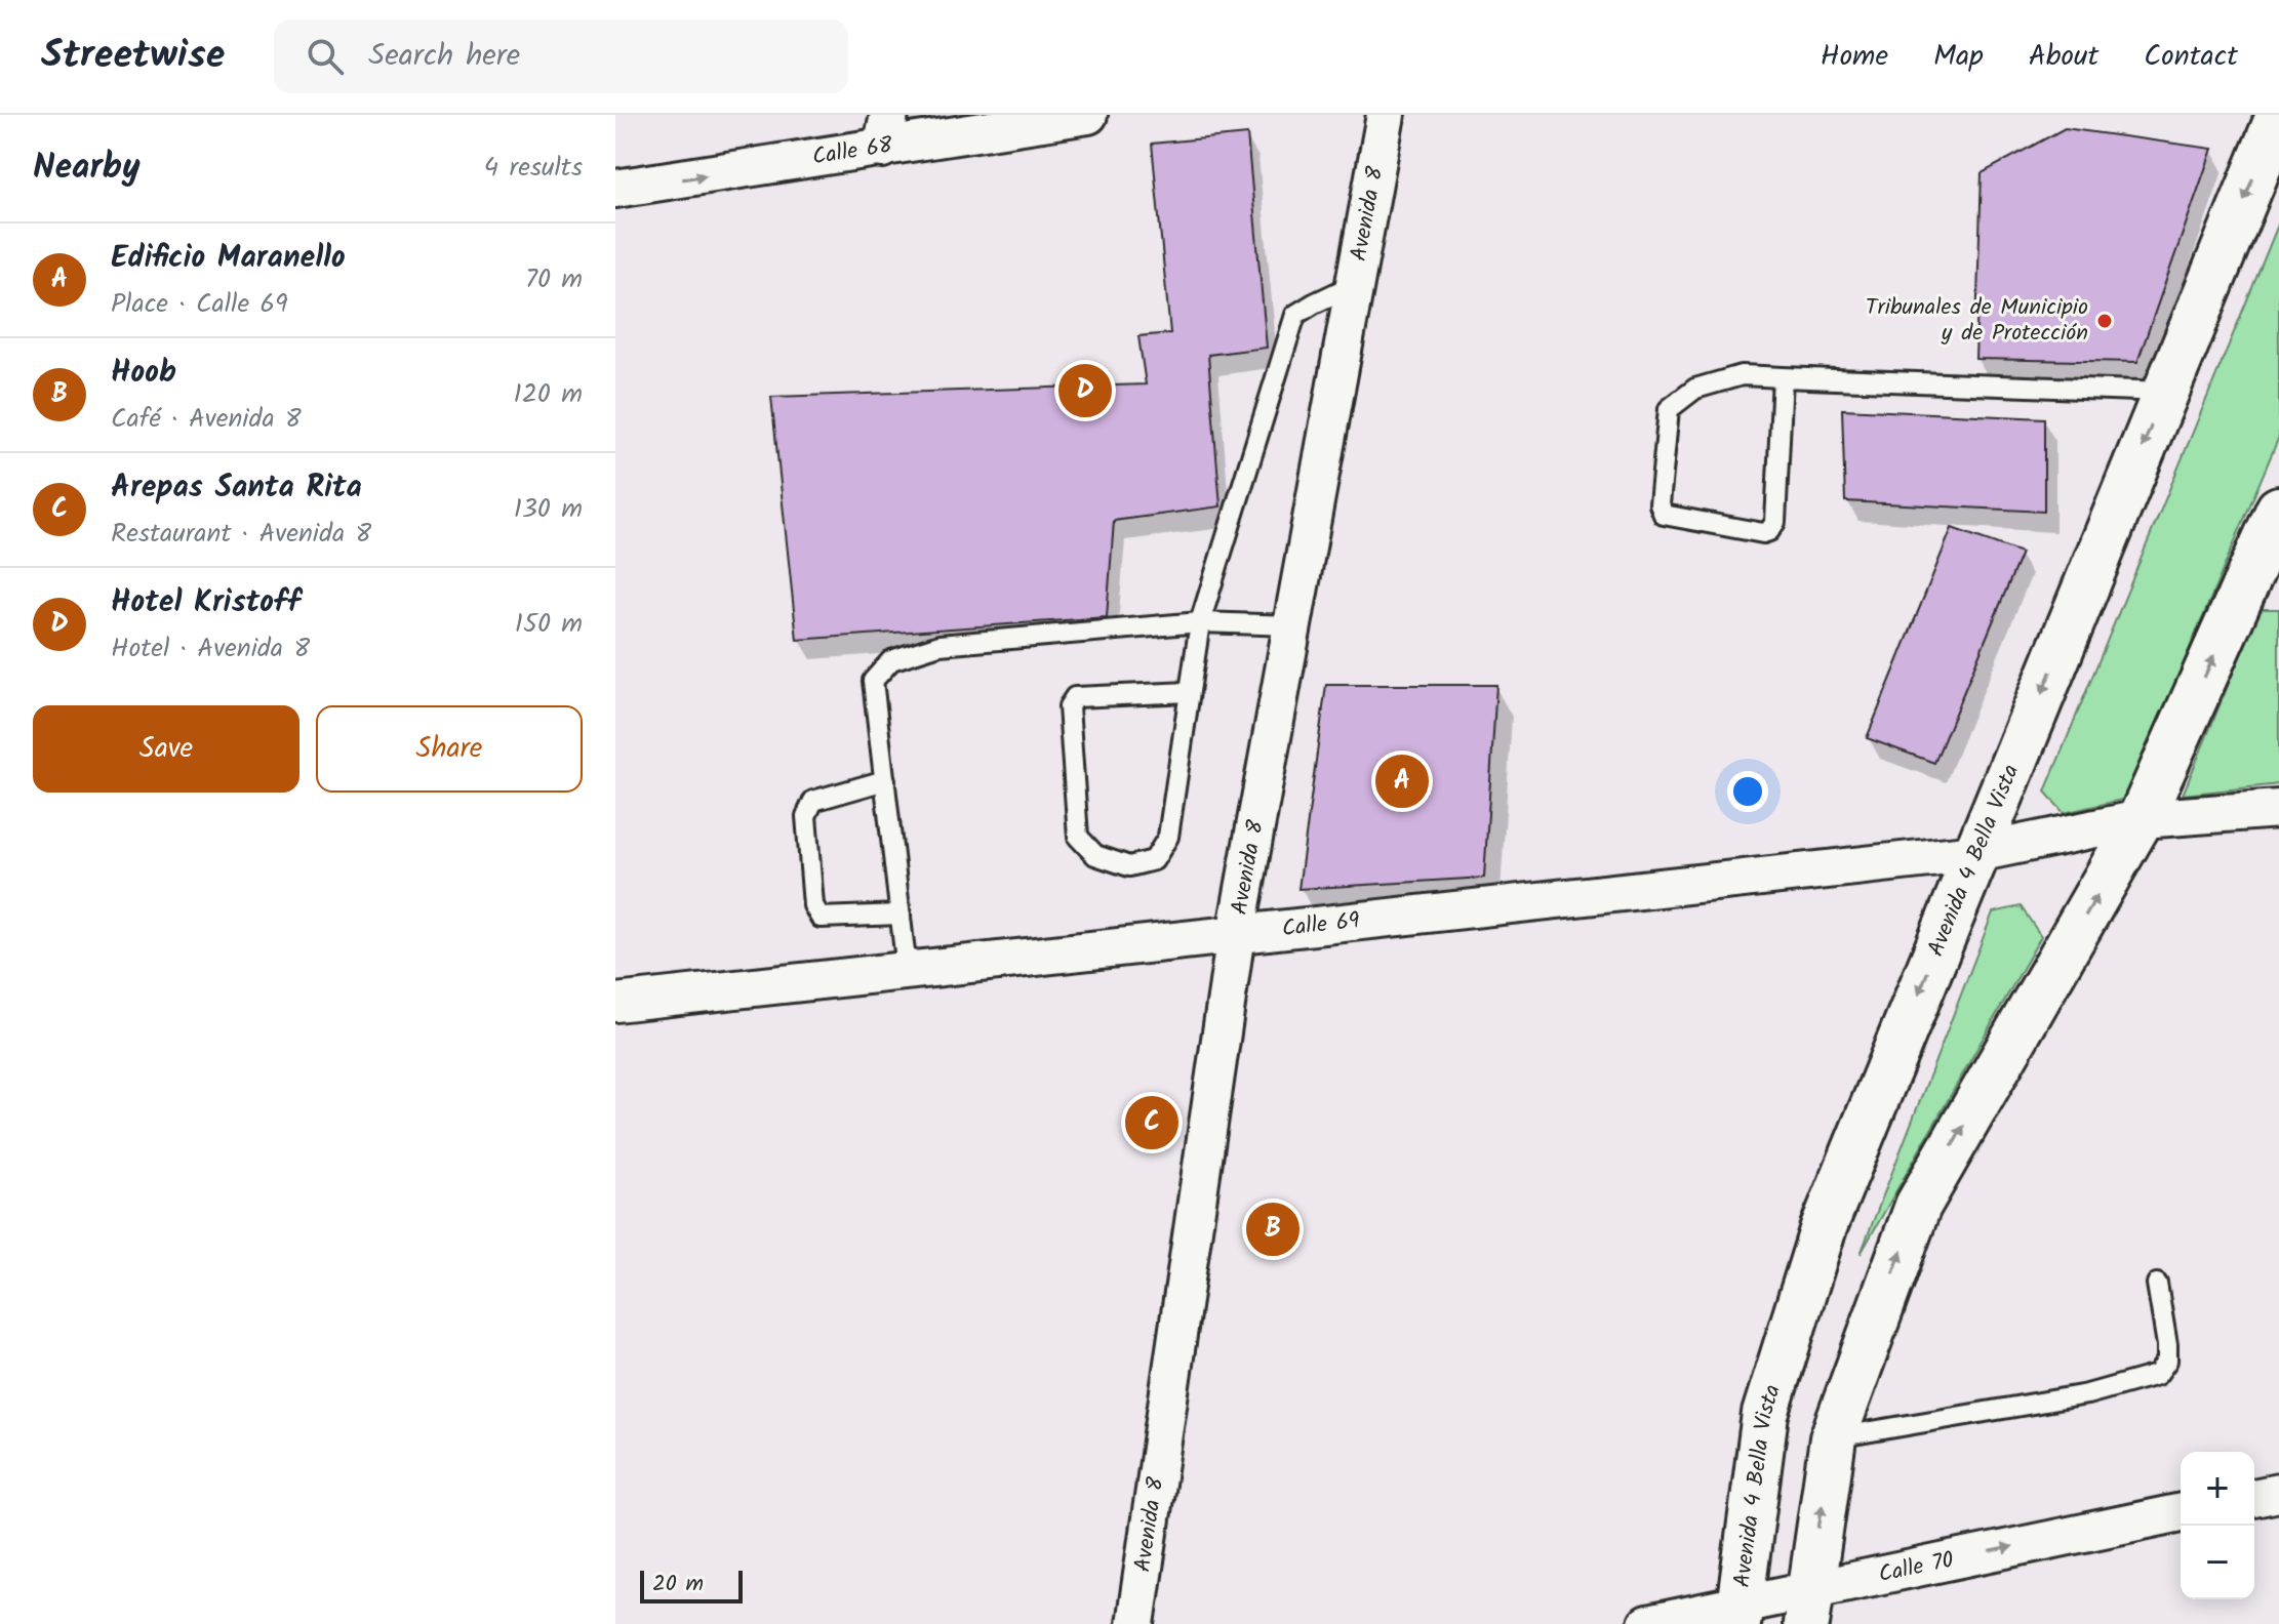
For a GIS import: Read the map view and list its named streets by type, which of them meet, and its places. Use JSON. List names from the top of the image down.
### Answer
{
  "streets": {
    "street": [
      "Calle 68",
      "Avenida 8",
      "Avenida 4 Bella Vista",
      "Calle 69",
      "Calle 70"
    ]
  },
  "crossings": [
    ["Avenida 8", "Calle 69"],
    ["Avenida 4 Bella Vista", "Calle 69"],
    ["Avenida 4 Bella Vista", "Calle 70"]
  ],
  "one_way": ["Calle 68", "Calle 70"],
  "places": ["Tribunales de Municipio y de Protección"],
  "scale_bar": "20 m",
  "page": {
    "header": "Streetwise",
    "search": "Search here",
    "nav": [
      "Home",
      "Map",
      "About",
      "Contact"
    ],
    "heading": ["Nearby", "4 results"],
    "list": [
      {
        "mark": "A",
        "name": "Edificio Maranello",
        "note": "Place · Calle 69",
        "value": "70 m"
      },
      {
        "mark": "B",
        "name": "Hoob",
        "note": "Café · Avenida 8",
        "value": "120 m"
      },
      {
        "mark": "C",
        "name": "Arepas Santa Rita",
        "note": "Restaurant · Avenida 8",
        "value": "130 m"
      },
      {
        "mark": "D",
        "name": "Hotel Kristoff",
        "note": "Hotel · Avenida 8",
        "value": "150 m"
      }
    ],
    "pins": [
      "D",
      "A",
      "C",
      "B"
    ],
    "buttons": ["Save", "Share"],
    "map_buttons": ["+", "−"],
    "scale": "20 m"
  }
}
